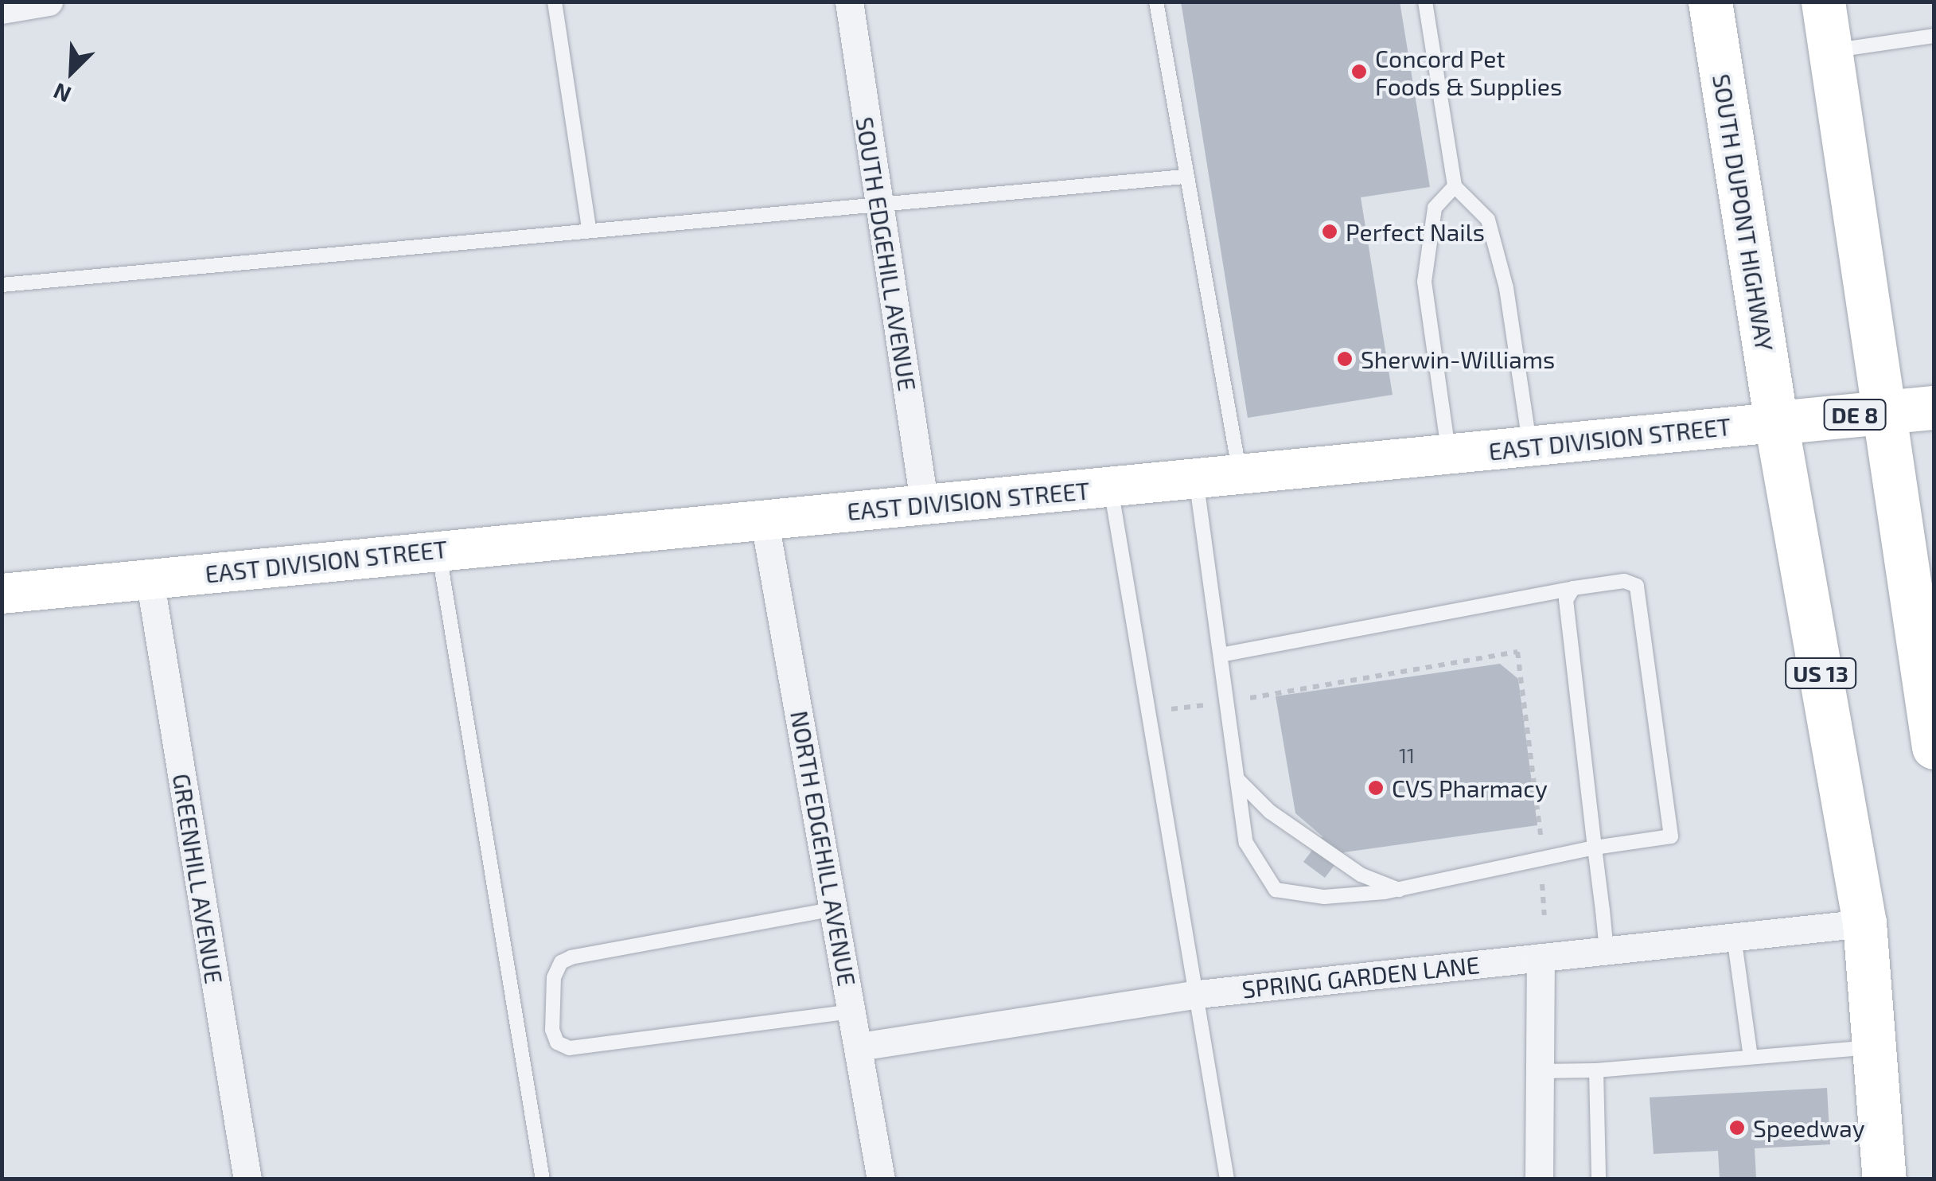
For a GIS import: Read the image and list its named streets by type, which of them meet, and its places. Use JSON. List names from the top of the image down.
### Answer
{
  "streets": {
    "highway": [
      "SOUTH DUPONT HIGHWAY",
      "DE 8",
      "EAST DIVISION STREET",
      "US 13"
    ],
    "street": [
      "SOUTH EDGEHILL AVENUE",
      "NORTH EDGEHILL AVENUE",
      "GREENHILL AVENUE",
      "SPRING GARDEN LANE"
    ]
  },
  "crossings": [
    ["SOUTH DUPONT HIGHWAY", "EAST DIVISION STREET"],
    ["SOUTH DUPONT HIGHWAY", "US 13"],
    ["SOUTH EDGEHILL AVENUE", "EAST DIVISION STREET"],
    ["EAST DIVISION STREET", "US 13"],
    ["EAST DIVISION STREET", "NORTH EDGEHILL AVENUE"],
    ["EAST DIVISION STREET", "GREENHILL AVENUE"],
    ["US 13", "SPRING GARDEN LANE"],
    ["NORTH EDGEHILL AVENUE", "SPRING GARDEN LANE"]
  ],
  "places": [
    "Concord Pet Foods & Supplies",
    "Perfect Nails",
    "Sherwin-Williams",
    "CVS Pharmacy",
    "Speedway"
  ],
  "house_numbers": ["11"],
  "north": "bottom left"
}
